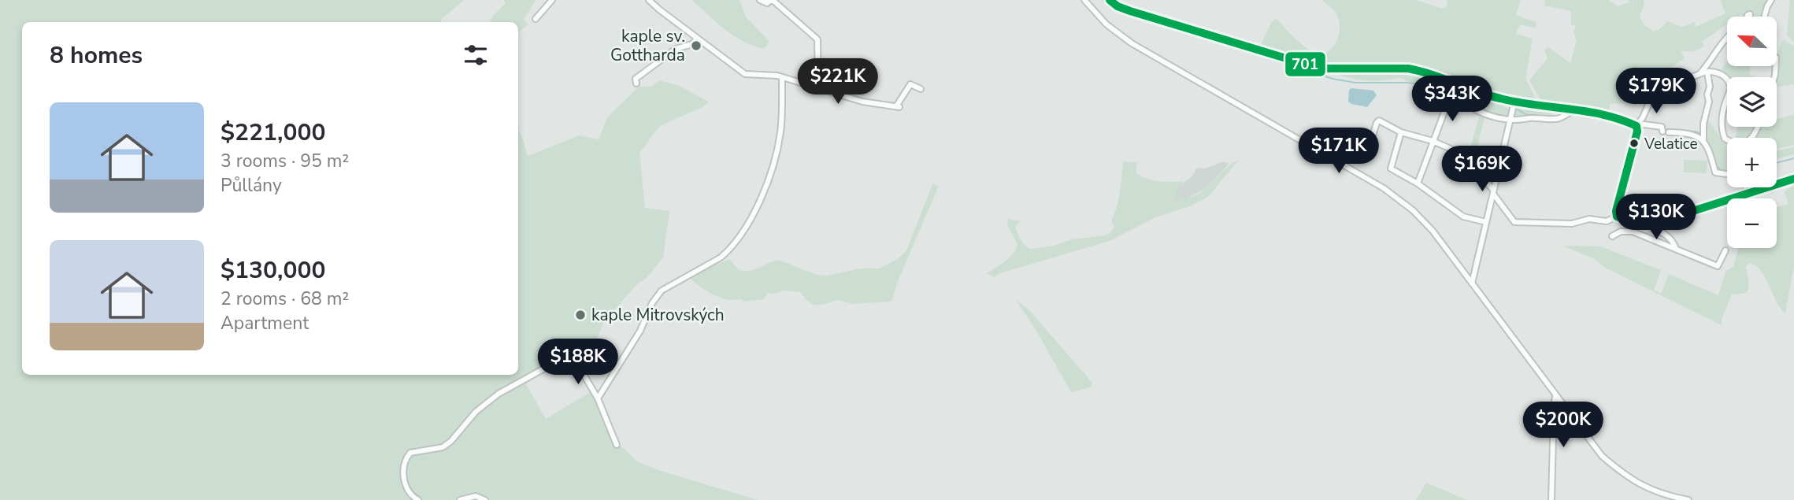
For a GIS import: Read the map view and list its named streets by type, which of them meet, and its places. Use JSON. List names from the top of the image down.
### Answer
{
  "places": ["kaple sv. Gottharda", "Velatice", "kaple Mitrovských"],
  "lines": ["transit line 701"],
  "north": "top left",
  "page": {
    "map_buttons": ["+", "−"],
    "heading": "8 homes",
    "price": [
      "$221K",
      "$179K",
      "$343K",
      "$171K",
      "$169K",
      "$130K",
      "$188K",
      "$200K"
    ],
    "list": [
      {
        "name": "$221,000",
        "note": "3 rooms · 95 m² · Půllány"
      },
      {
        "name": "$130,000",
        "note": "2 rooms · 68 m² · Apartment"
      }
    ]
  }
}
